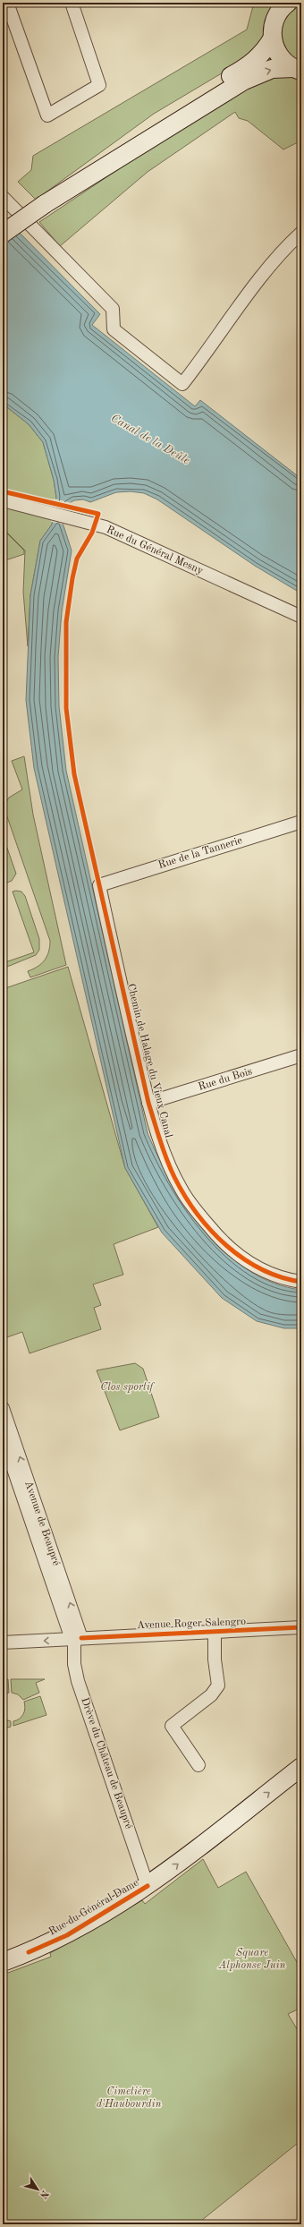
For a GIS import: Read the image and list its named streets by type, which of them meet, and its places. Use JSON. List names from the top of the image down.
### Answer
{
  "streets": {
    "main road": ["Rue du Général Dame"],
    "street": [
      "Rue du Général Mesny",
      "Rue de la Tannerie",
      "Chemin de Halage du Vieux Canal",
      "Rue du Bois",
      "Avenue de Beaupré",
      "Avenue Roger Salengro",
      "Drève du Château de Beaupré"
    ]
  },
  "crossings": [
    ["Rue de la Tannerie", "Chemin de Halage du Vieux Canal"],
    ["Chemin de Halage du Vieux Canal", "Rue du Bois"],
    ["Avenue de Beaupré", "Avenue Roger Salengro"],
    ["Avenue de Beaupré", "Drève du Château de Beaupré"],
    ["Avenue Roger Salengro", "Drève du Château de Beaupré"],
    ["Drève du Château de Beaupré", "Rue du Général Dame"]
  ],
  "one_way": ["Rue du Général Dame"],
  "water": ["Canal de la Deûle"],
  "parks": ["Clos sportif", "Square Alphonse Juin", "Cimetière d'Haubourdin"],
  "north": "bottom right"
}
